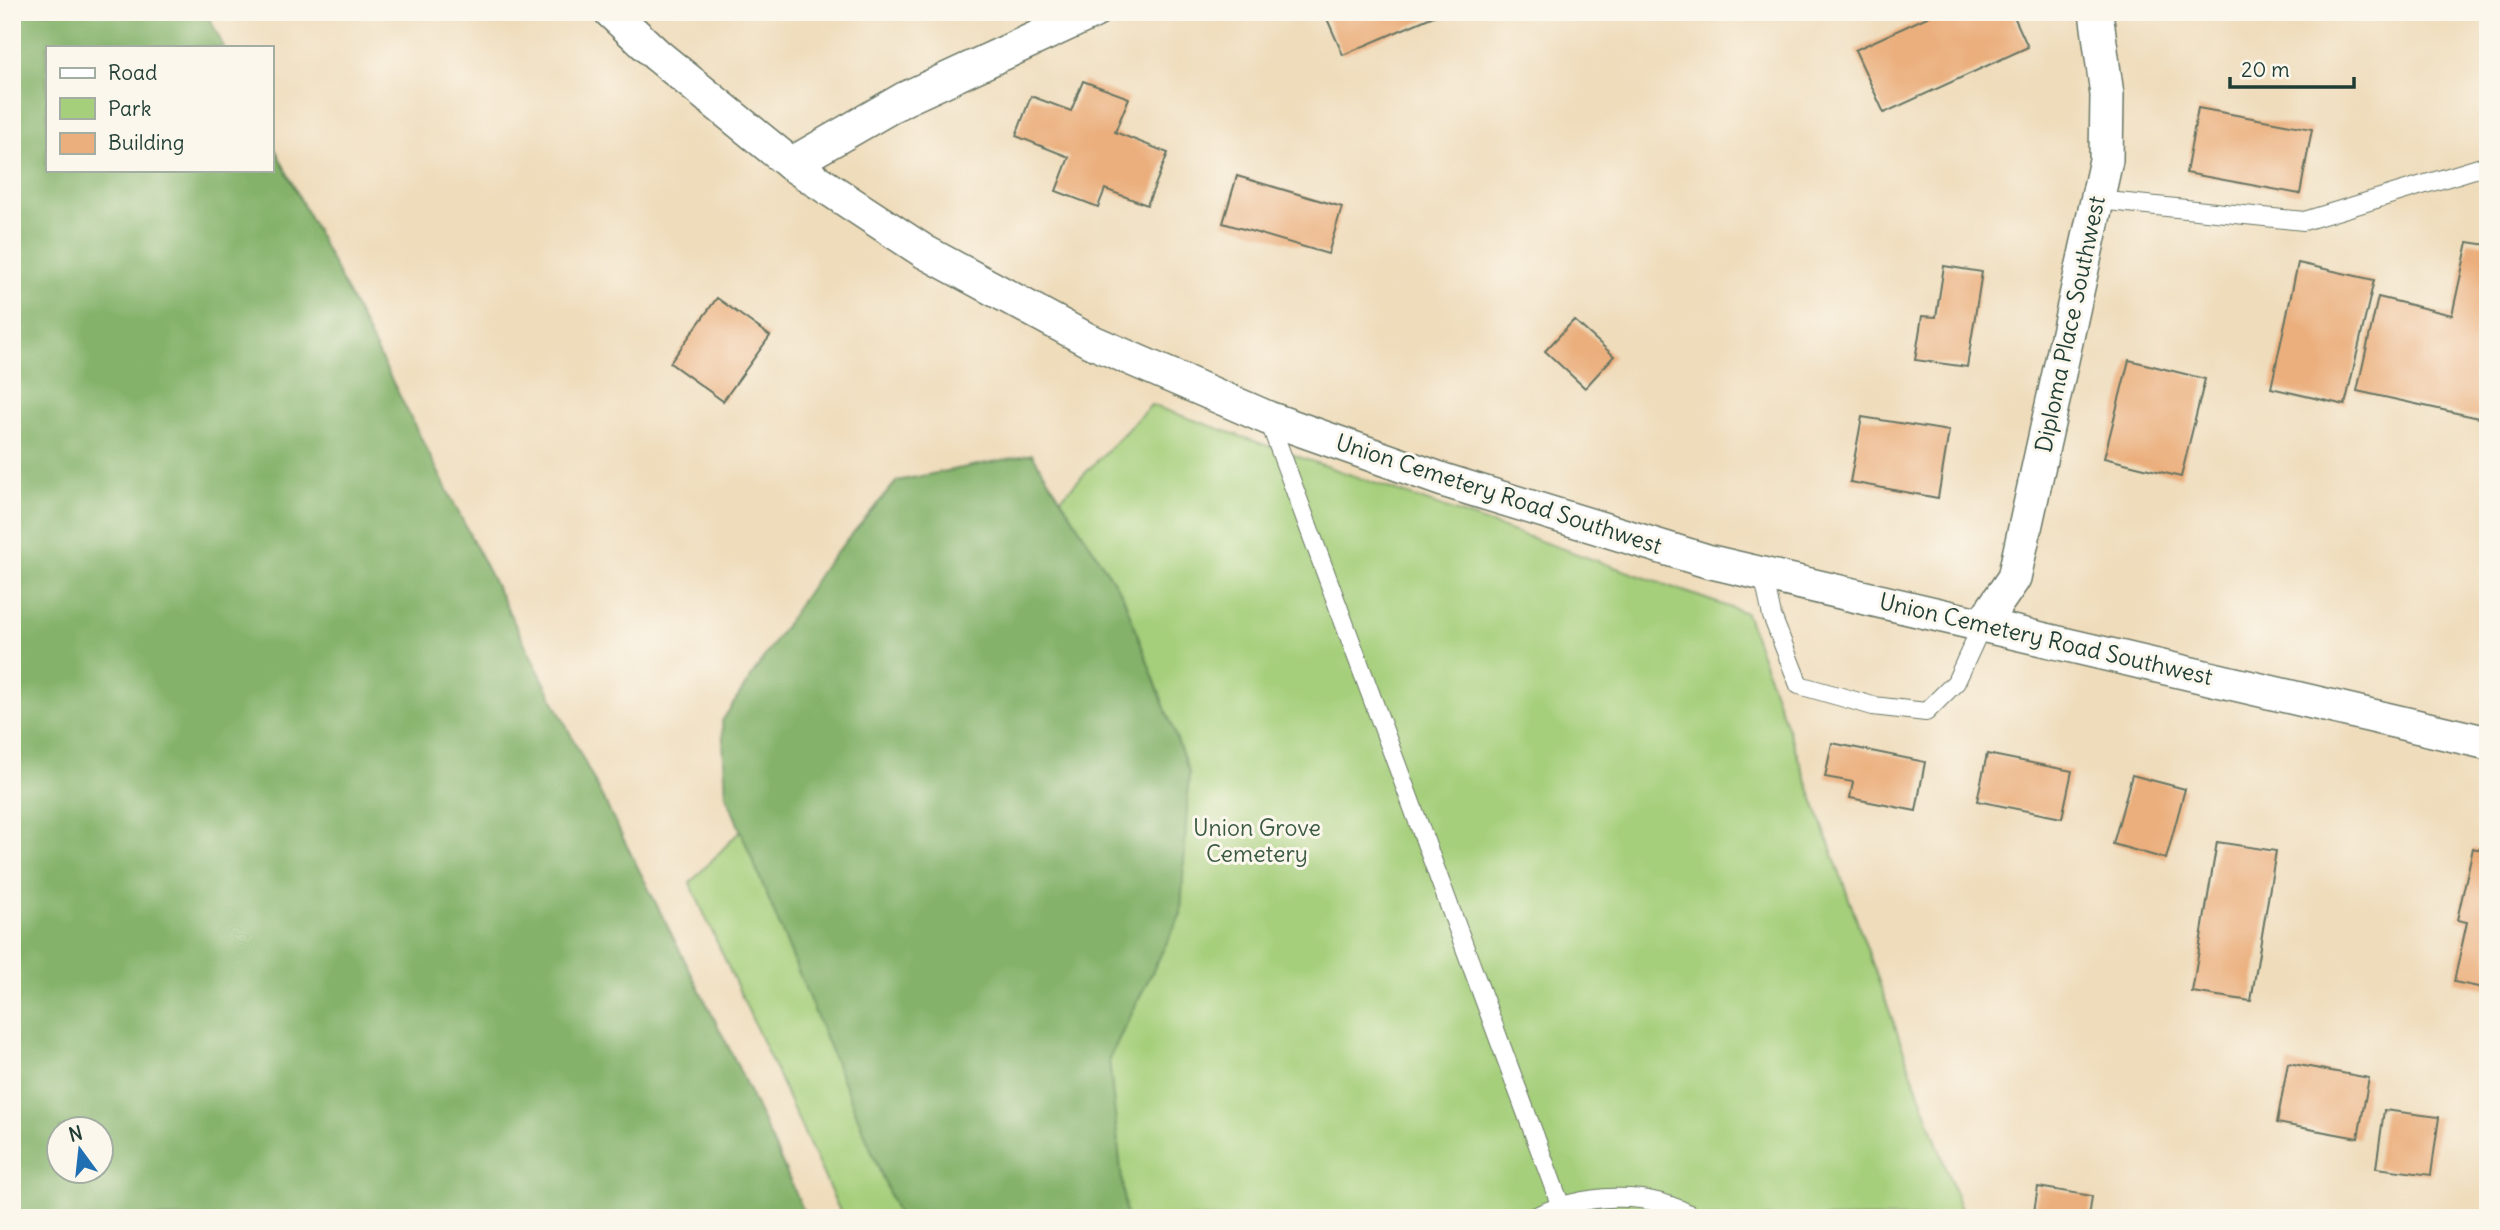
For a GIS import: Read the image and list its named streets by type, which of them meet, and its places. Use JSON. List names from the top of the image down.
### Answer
{
  "streets": {
    "street": ["Diploma Place Southwest", "Union Cemetery Road Southwest"]
  },
  "crossings": [
    ["Diploma Place Southwest", "Union Cemetery Road Southwest"]
  ],
  "parks": ["Union Grove Cemetery"],
  "legend": ["Road", "Park", "Building"],
  "scale_bar": "20 m",
  "north": "top"
}
